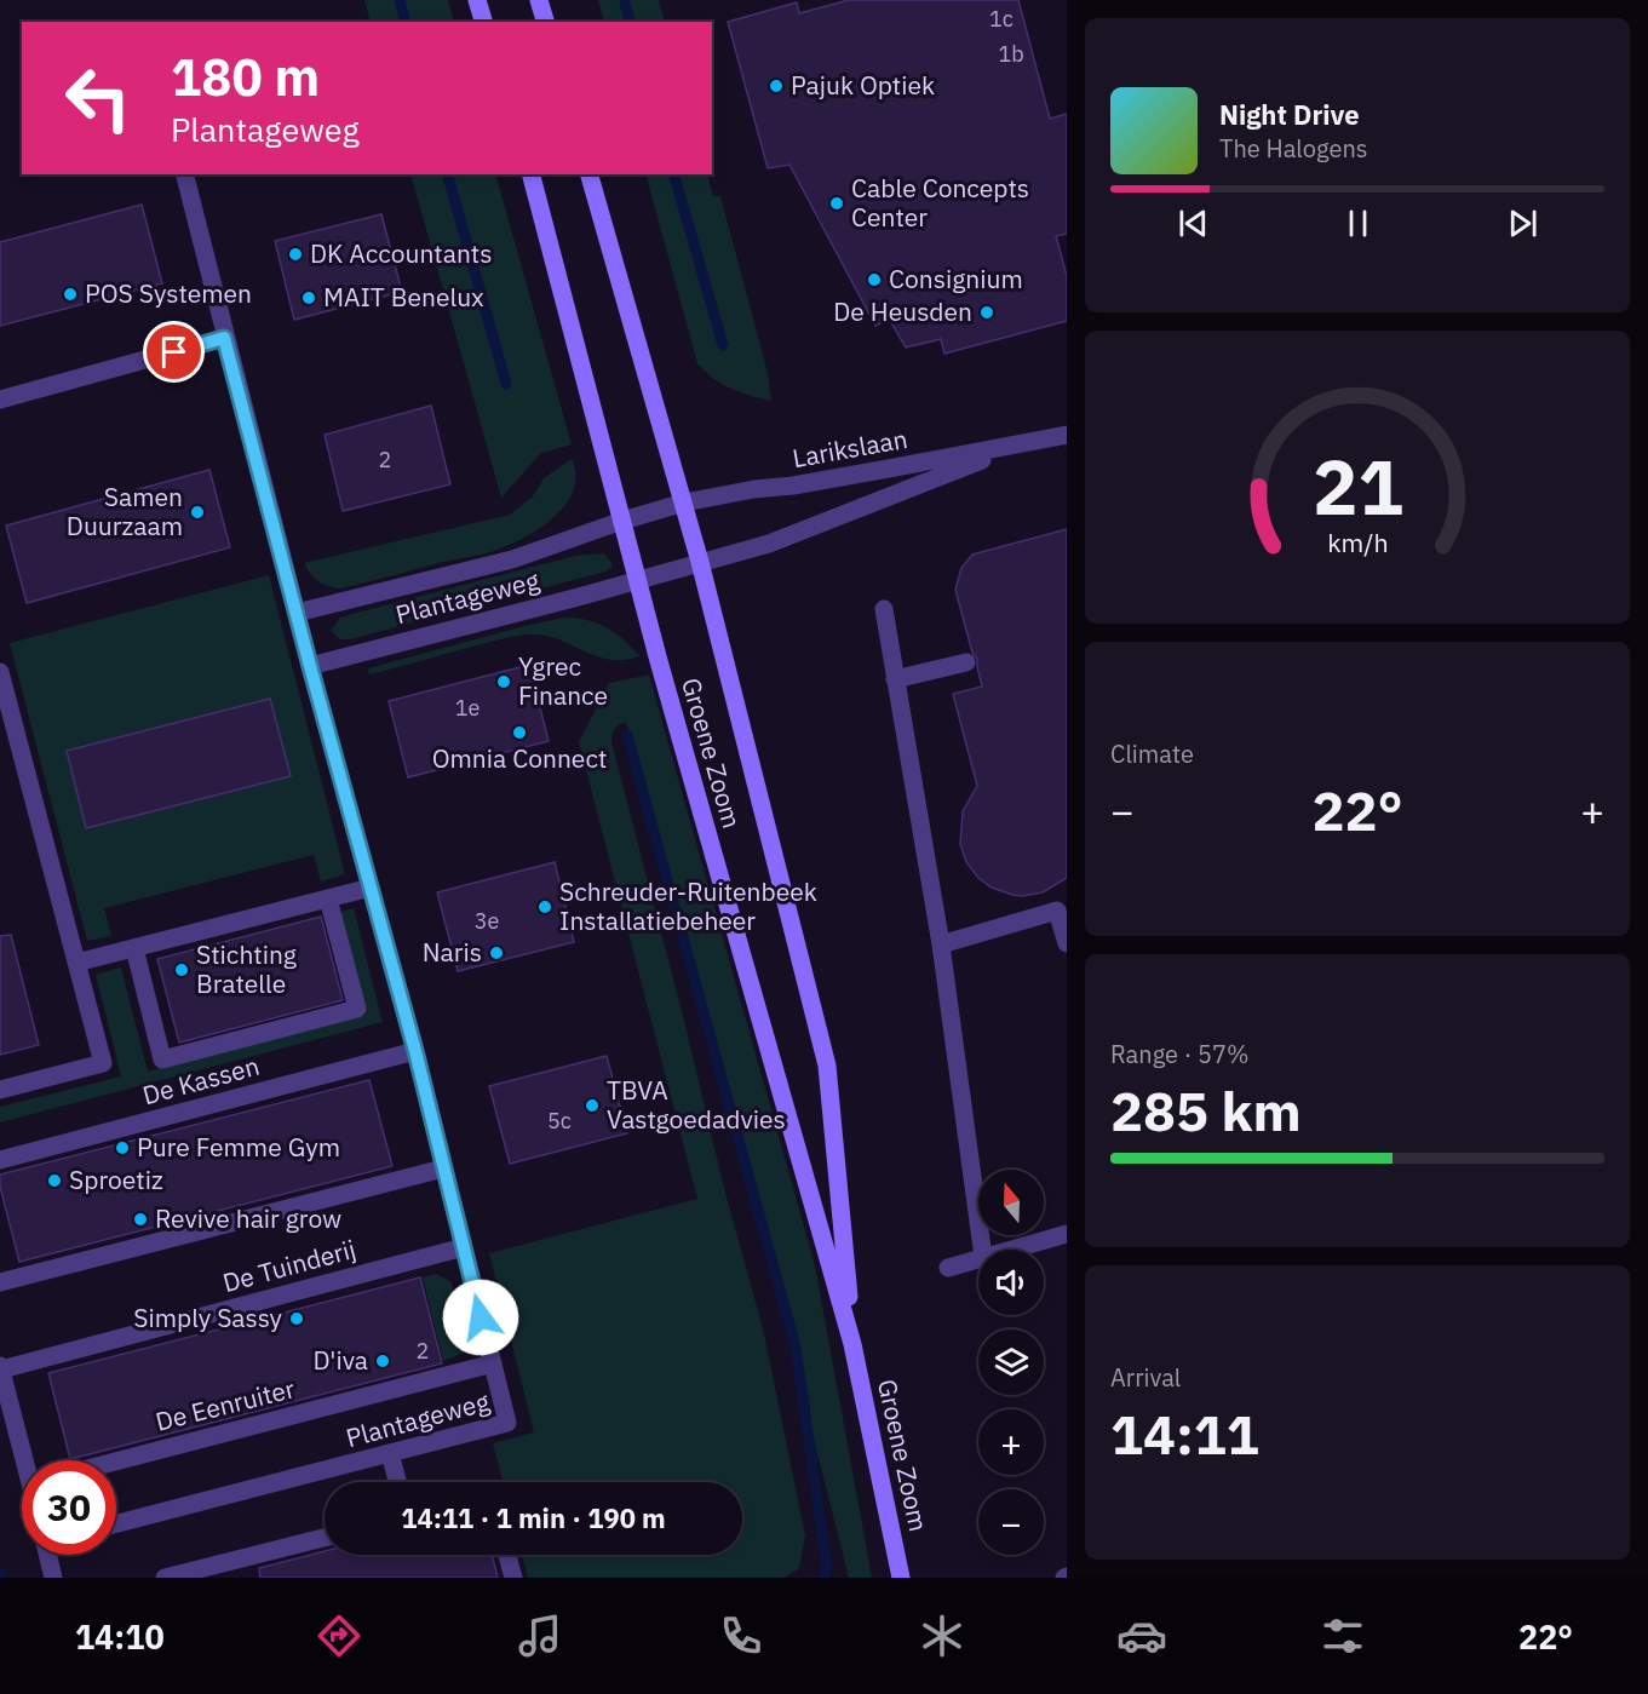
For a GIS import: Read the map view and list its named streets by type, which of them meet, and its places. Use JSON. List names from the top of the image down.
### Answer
{
  "streets": {
    "main road": ["Groene Zoom"],
    "street": [
      "Larikslaan",
      "Plantageweg",
      "De Kassen",
      "De Tuinderij",
      "De Eenruiter"
    ]
  },
  "crossings": [
    ["Larikslaan", "Plantageweg"],
    ["Larikslaan", "Groene Zoom"],
    ["Plantageweg", "Groene Zoom"],
    ["Plantageweg", "De Kassen"],
    ["Plantageweg", "De Tuinderij"],
    ["Plantageweg", "De Eenruiter"]
  ],
  "places": [
    "Pajuk Optiek",
    "Cable Concepts Center",
    "DK Accountants",
    "Consignium",
    "POS Systemen",
    "MAIT Benelux",
    "De Heusden",
    "Samen Duurzaam",
    "Ygrec Finance",
    "Omnia Connect",
    "Schreuder-Ruitenbeek Installatiebeheer",
    "Naris",
    "Stichting Bratelle",
    "TBVA Vastgoedadvies",
    "Pure Femme Gym",
    "Sproetiz",
    "Revive hair grow",
    "Simply Sassy",
    "D'iva"
  ],
  "house_numbers": [
    "1c",
    "1b",
    "2",
    "1e",
    "3e",
    "5c",
    "2"
  ],
  "north": "top",
  "page": {
    "turn": ["180 m", "Plantageweg"],
    "song": ["Night Drive", "The Halogens"],
    "tile": [
      "Climate",
      ["Range · 57%", "285 km"],
      ["Arrival", "14:11"]
    ],
    "heat": ["−", "22°", "+"],
    "map_buttons": ["+", "−"],
    "limit": "30",
    "trip": "14:11 · 1 min · 190 m",
    "tabs": ["14:10", "22°"],
    "gauge": ["21", "km/h"]
  }
}
